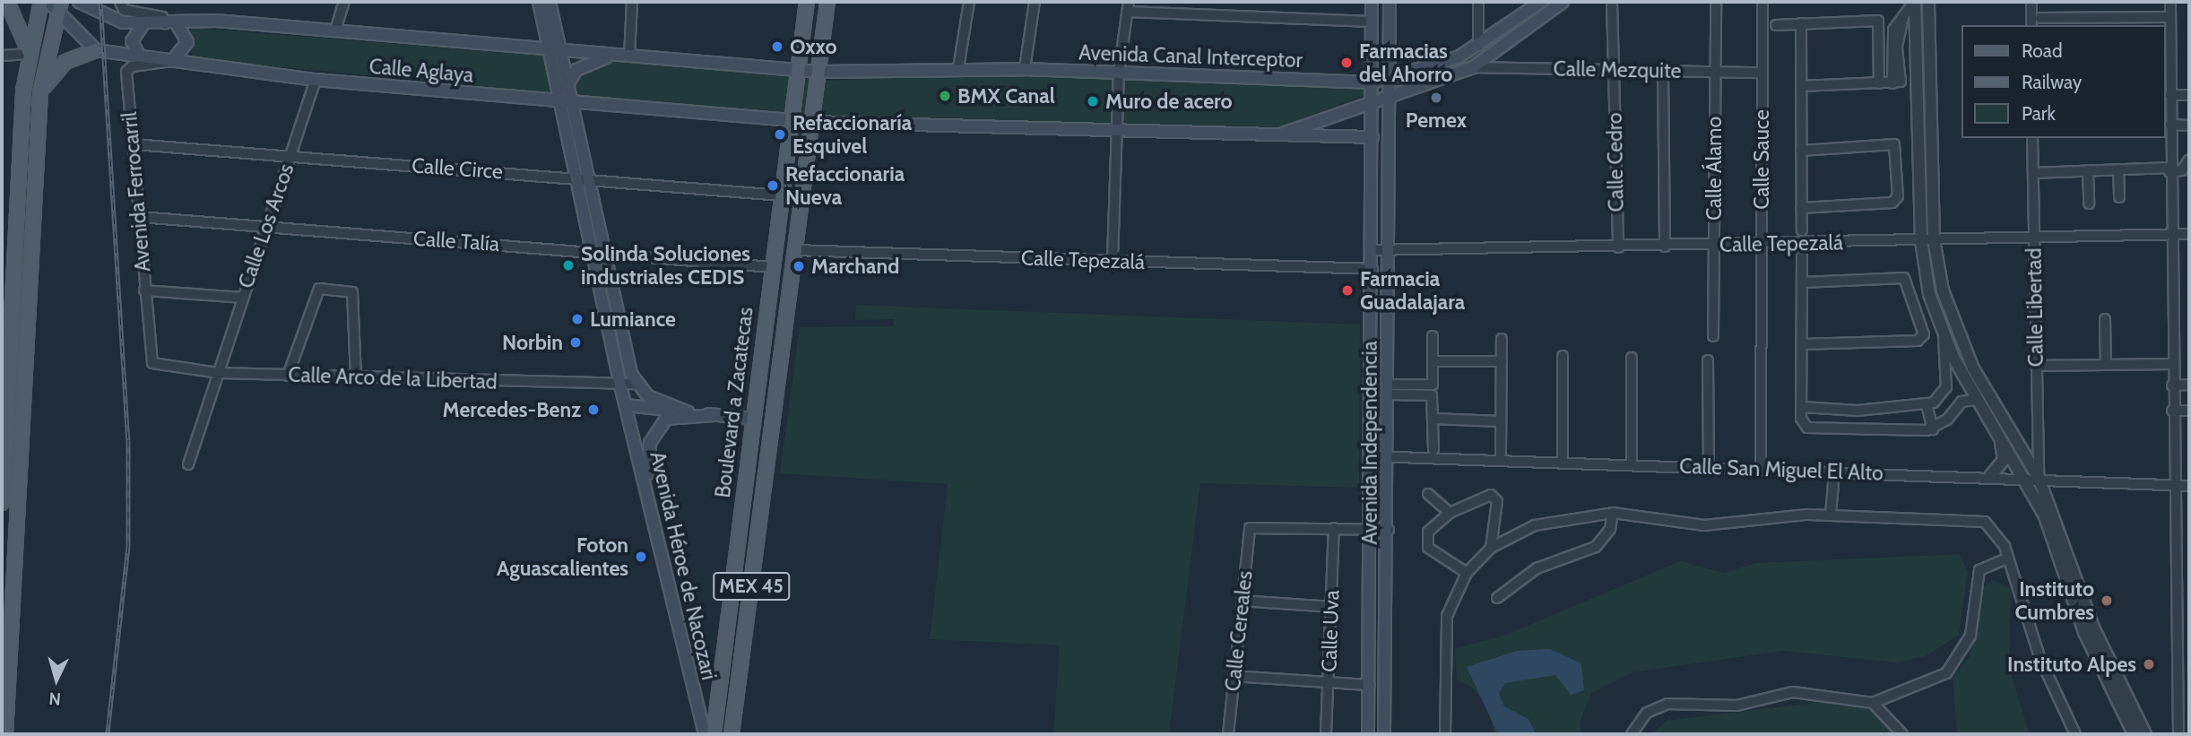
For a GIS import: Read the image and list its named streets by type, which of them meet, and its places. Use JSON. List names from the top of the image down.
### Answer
{
  "streets": {
    "main road": [
      "Avenida Canal Interceptor",
      "Calle Aglaya",
      "Boulevard a Zacatecas",
      "Avenida Independencia",
      "Avenida Héroe de Nacozari",
      "MEX 45"
    ],
    "street": [
      "Calle Mezquite",
      "Calle Sauce",
      "Calle Cedro",
      "Calle Circe",
      "Calle Álamo",
      "Avenida Ferrocarril",
      "Calle Los Arcos",
      "Calle Talía",
      "Calle Tepezalá",
      "Calle Libertad",
      "Calle Arco de la Libertad",
      "Calle San Miguel El Alto",
      "Calle Cereales",
      "Calle Uva"
    ]
  },
  "crossings": [
    ["Avenida Canal Interceptor", "Calle Aglaya"],
    ["Avenida Canal Interceptor", "Boulevard a Zacatecas"],
    ["Avenida Canal Interceptor", "Avenida Independencia"],
    ["Calle Mezquite", "Calle Sauce"],
    ["Calle Mezquite", "Calle Cedro"],
    ["Calle Mezquite", "Calle Álamo"],
    ["Calle Aglaya", "Avenida Ferrocarril"],
    ["Calle Aglaya", "Calle Los Arcos"],
    ["Calle Aglaya", "Boulevard a Zacatecas"],
    ["Calle Aglaya", "Avenida Héroe de Nacozari"],
    ["Calle Sauce", "Calle Tepezalá"],
    ["Calle Sauce", "Calle San Miguel El Alto"],
    ["Calle Cedro", "Calle Tepezalá"],
    ["Calle Circe", "Avenida Ferrocarril"],
    ["Calle Circe", "Calle Los Arcos"],
    ["Calle Circe", "Boulevard a Zacatecas"],
    ["Calle Circe", "Avenida Héroe de Nacozari"],
    ["Calle Álamo", "Calle Tepezalá"],
    ["Avenida Ferrocarril", "Calle Talía"],
    ["Avenida Ferrocarril", "Calle Arco de la Libertad"],
    ["Calle Los Arcos", "Calle Talía"],
    ["Calle Los Arcos", "Calle Arco de la Libertad"],
    ["Calle Talía", "Boulevard a Zacatecas"],
    ["Calle Talía", "Avenida Héroe de Nacozari"],
    ["Calle Tepezalá", "Calle Libertad"],
    ["Calle Tepezalá", "Boulevard a Zacatecas"],
    ["Calle Tepezalá", "Avenida Independencia"],
    ["Calle Libertad", "Calle San Miguel El Alto"],
    ["Calle Arco de la Libertad", "Avenida Héroe de Nacozari"],
    ["Avenida Independencia", "Calle San Miguel El Alto"],
    ["Calle Cereales", "Calle Uva"]
  ],
  "places": [
    "Oxxo",
    "Farmacias del Ahorro",
    "BMX Canal",
    "Pemex",
    "Muro de acero",
    "Refaccionaría Esquivel",
    "Refaccionaria Nueva",
    "Solinda Soluciones industriales CEDIS",
    "Marchand",
    "Farmacia Guadalajara",
    "Lumiance",
    "Norbin",
    "Mercedes-Benz",
    "Foton Aguascalientes",
    "Instituto Cumbres",
    "Instituto Alpes"
  ],
  "legend": ["Road", "Railway", "Park"],
  "north": "bottom"
}
